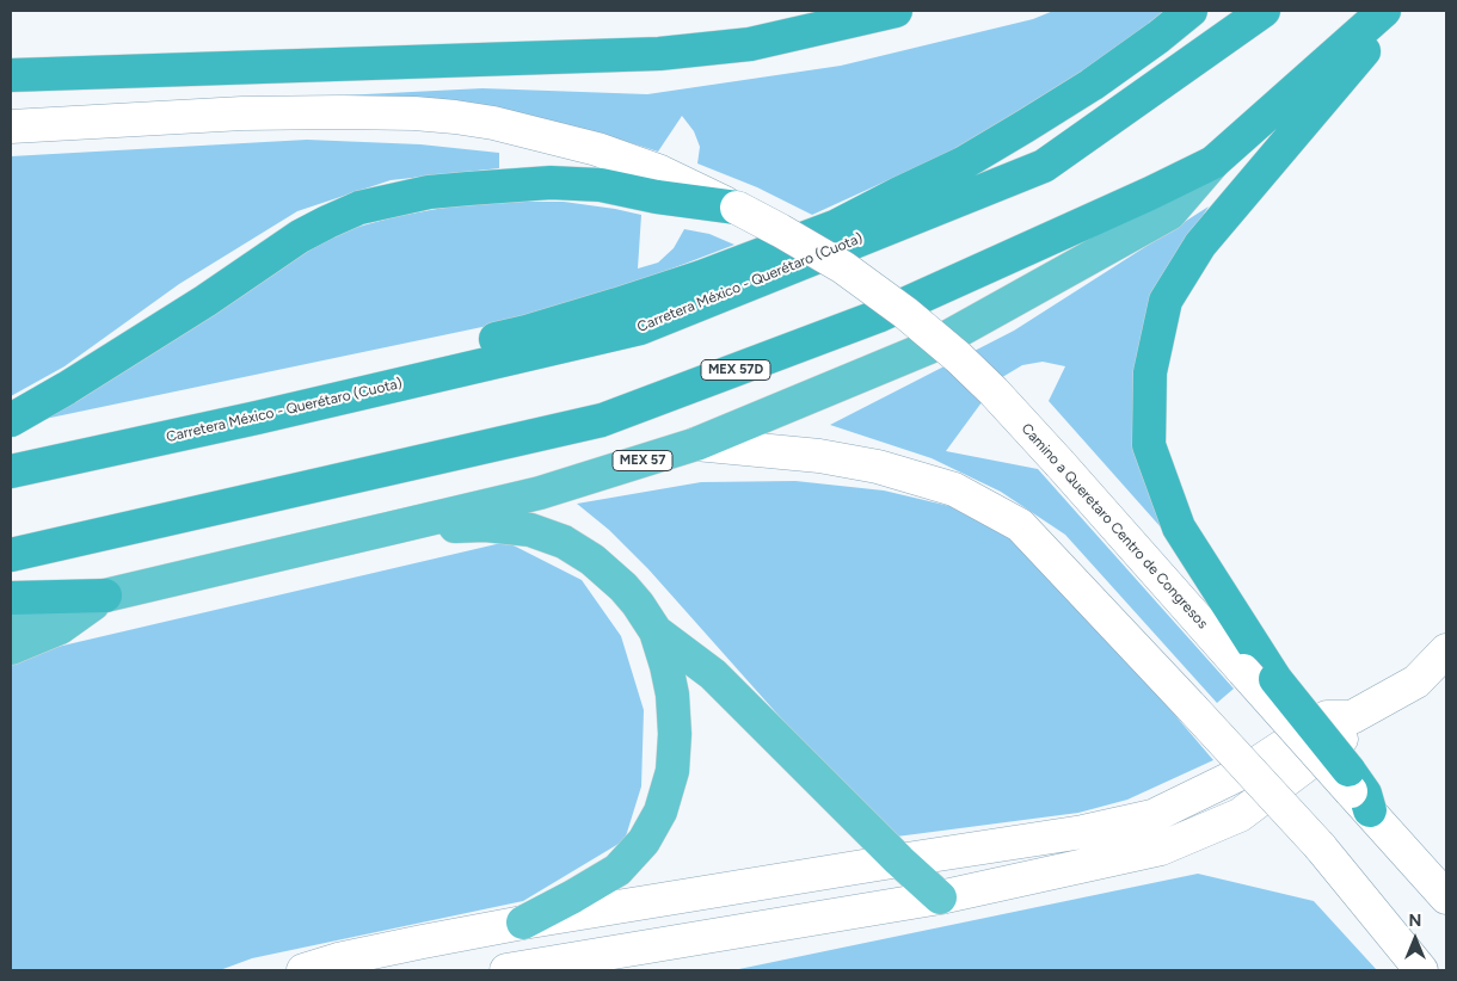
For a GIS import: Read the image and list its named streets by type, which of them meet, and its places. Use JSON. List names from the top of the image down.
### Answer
{
  "streets": {
    "highway": ["Carretera México - Querétaro (Cuota)", "MEX 57D", "MEX 57"],
    "street": ["Camino a Queretaro Centro de Congresos"]
  },
  "crossings": [
    ["MEX 57D", "MEX 57"]
  ],
  "north": "top"
}
